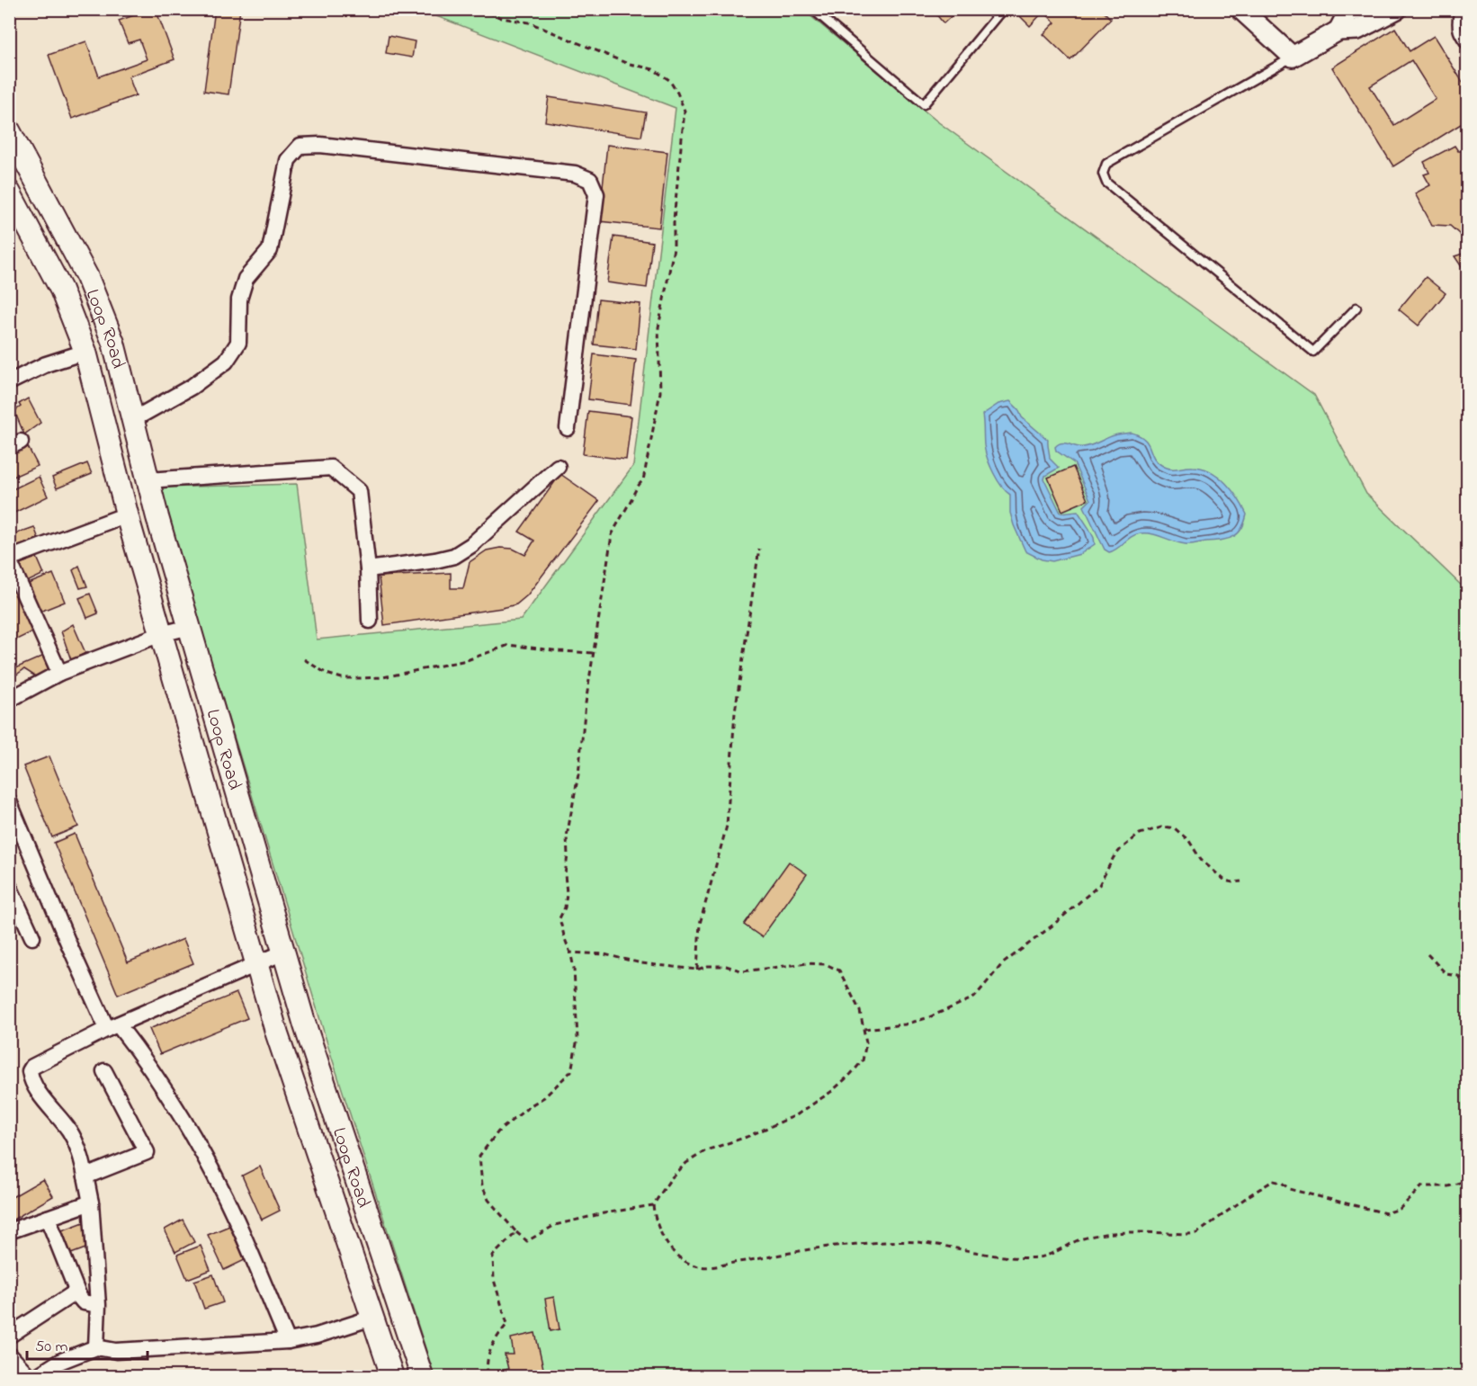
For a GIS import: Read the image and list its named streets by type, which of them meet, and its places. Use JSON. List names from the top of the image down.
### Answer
{
  "streets": {
    "main road": ["Loop Road"]
  },
  "scale_bar": "50 m"
}
